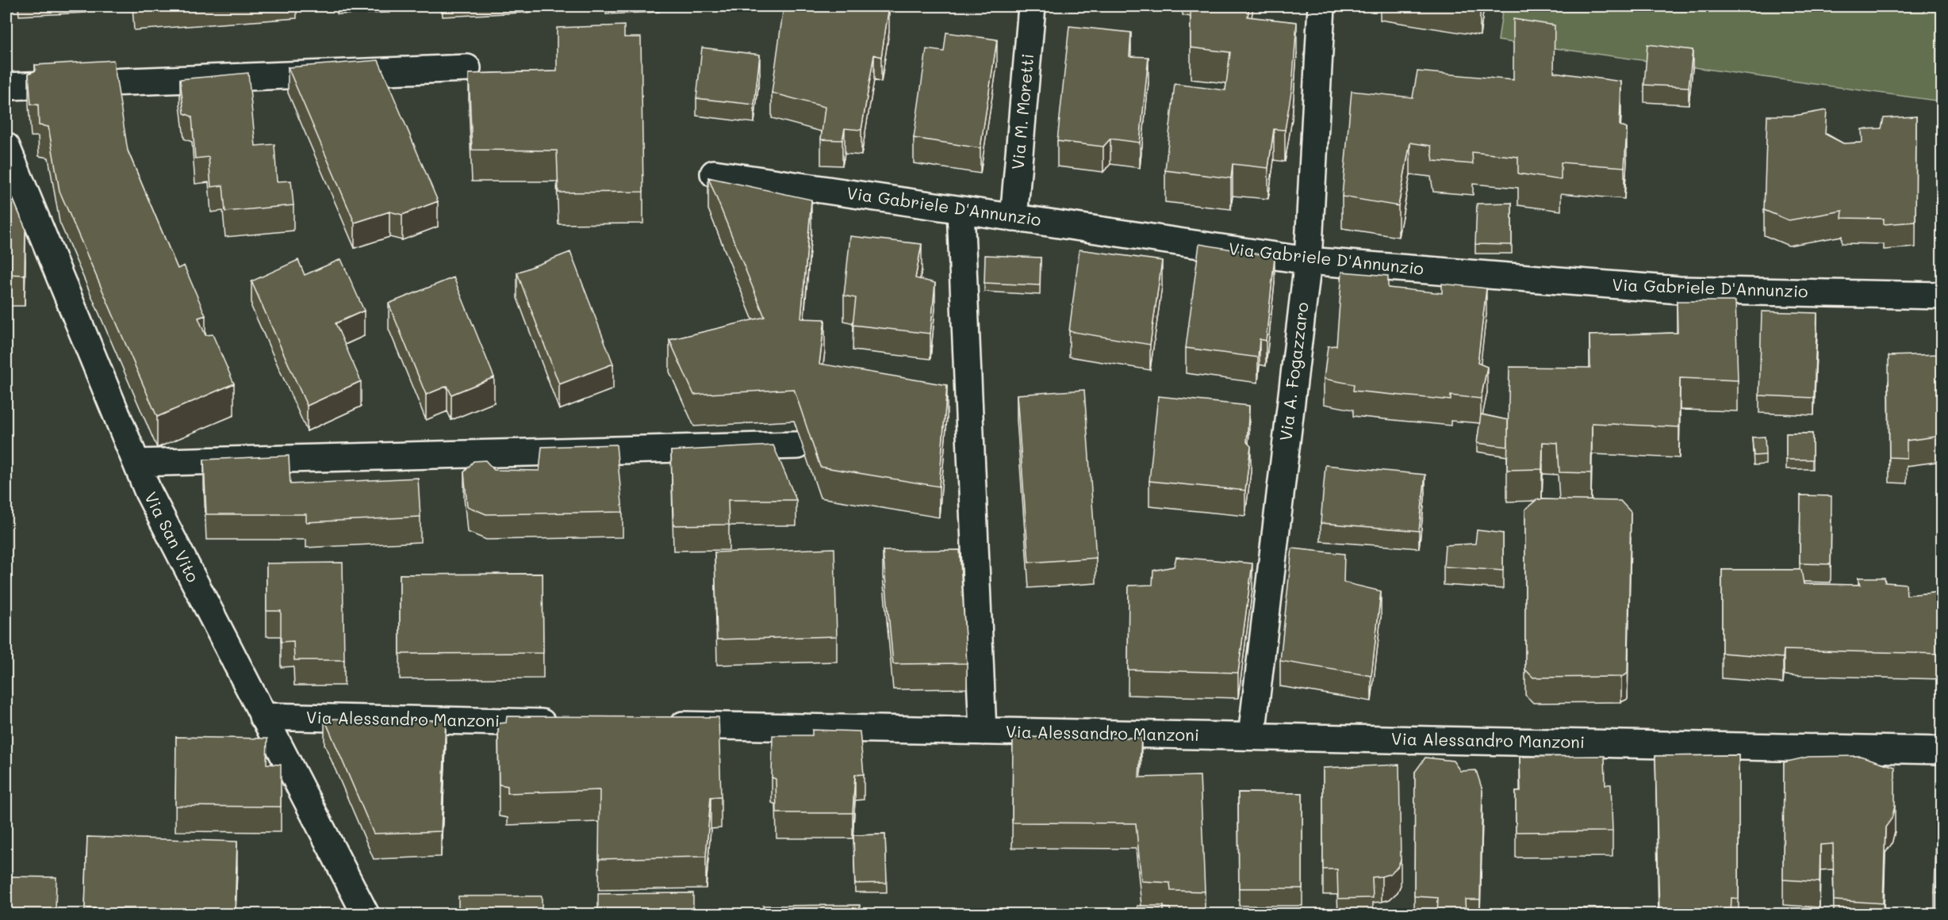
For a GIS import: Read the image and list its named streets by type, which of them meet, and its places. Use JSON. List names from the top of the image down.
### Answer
{
  "streets": {
    "street": [
      "Via M. Moretti",
      "Via Gabriele D'Annunzio",
      "Via A. Fogazzaro",
      "Via San Vito",
      "Via Alessandro Manzoni"
    ]
  },
  "crossings": [
    ["Via M. Moretti", "Via Gabriele D'Annunzio"],
    ["Via Gabriele D'Annunzio", "Via A. Fogazzaro"],
    ["Via A. Fogazzaro", "Via Alessandro Manzoni"],
    ["Via San Vito", "Via Alessandro Manzoni"]
  ]
}
